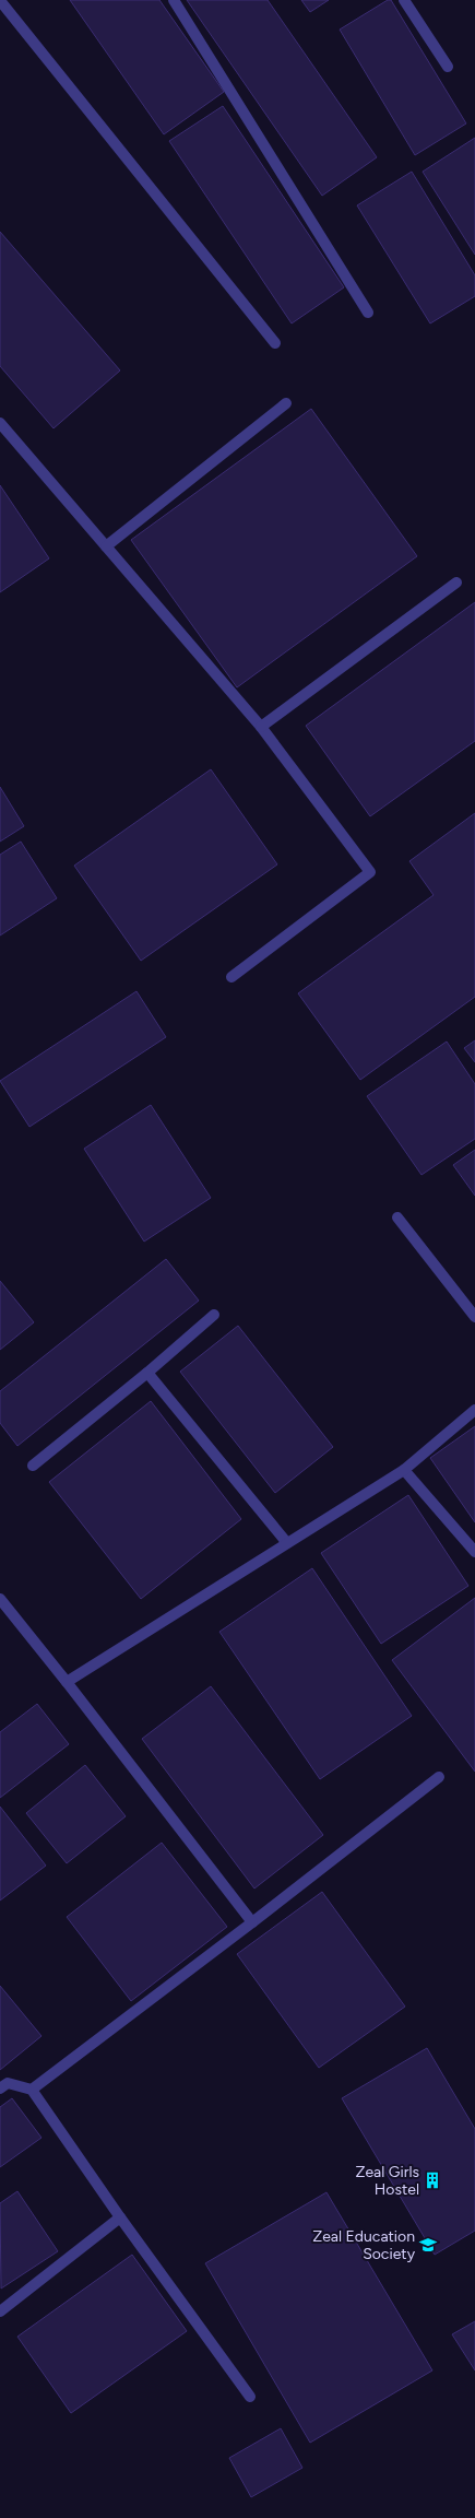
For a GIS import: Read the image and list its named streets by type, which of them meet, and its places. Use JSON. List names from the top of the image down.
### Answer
{
  "places": {
    "building": ["Zeal Girls Hostel"],
    "school or university": ["Zeal Education Society"]
  }
}
